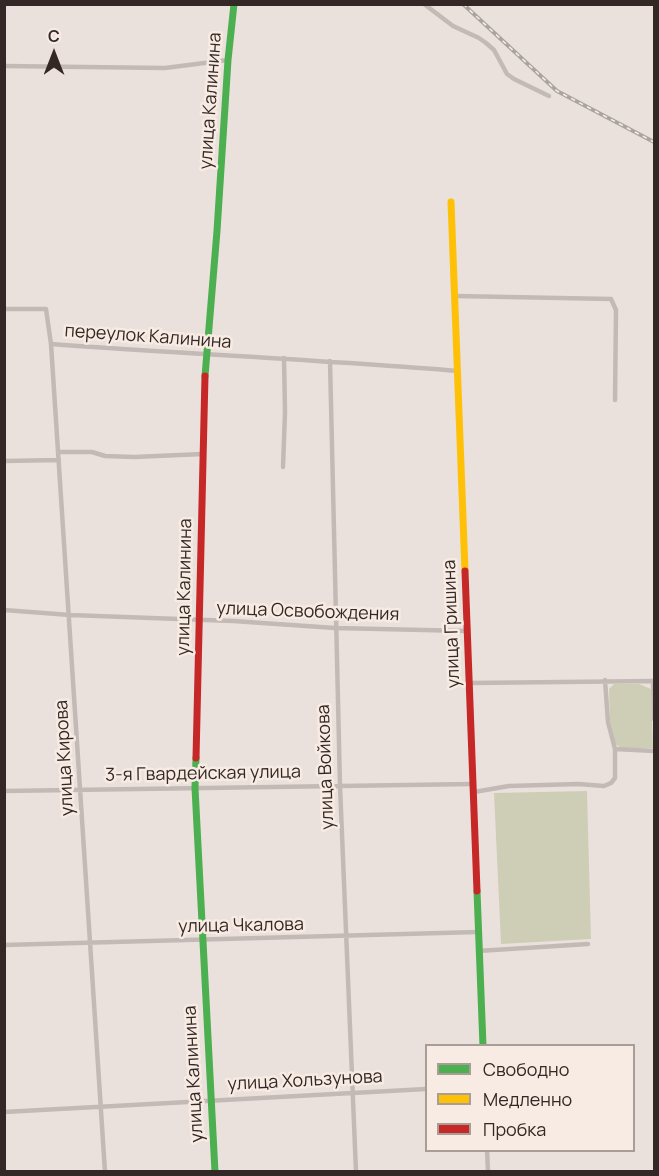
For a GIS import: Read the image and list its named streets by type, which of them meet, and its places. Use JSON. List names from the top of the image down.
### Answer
{
  "streets": {
    "street": [
      "улица Калинина",
      "переулок Калинина",
      "улица Освобождения",
      "улица Гришина",
      "улица Кирова",
      "улица Войкова",
      "3-я Гвардейская улица",
      "улица Чкалова",
      "улица Хользунова"
    ]
  },
  "crossings": [
    ["улица Калинина", "переулок Калинина"],
    ["улица Калинина", "улица Освобождения"],
    ["улица Калинина", "3-я Гвардейская улица"],
    ["улица Калинина", "улица Чкалова"],
    ["улица Калинина", "улица Хользунова"],
    ["переулок Калинина", "улица Гришина"],
    ["переулок Калинина", "улица Кирова"],
    ["переулок Калинина", "улица Войкова"],
    ["улица Освобождения", "улица Гришина"],
    ["улица Освобождения", "улица Кирова"],
    ["улица Освобождения", "улица Войкова"],
    ["улица Гришина", "3-я Гвардейская улица"],
    ["улица Гришина", "улица Чкалова"],
    ["улица Кирова", "3-я Гвардейская улица"],
    ["улица Кирова", "улица Чкалова"],
    ["улица Кирова", "улица Хользунова"],
    ["улица Войкова", "3-я Гвардейская улица"],
    ["улица Войкова", "улица Чкалова"],
    ["улица Войкова", "улица Хользунова"]
  ],
  "legend": ["Свободно", "Медленно", "Пробка"],
  "north": "top"
}
